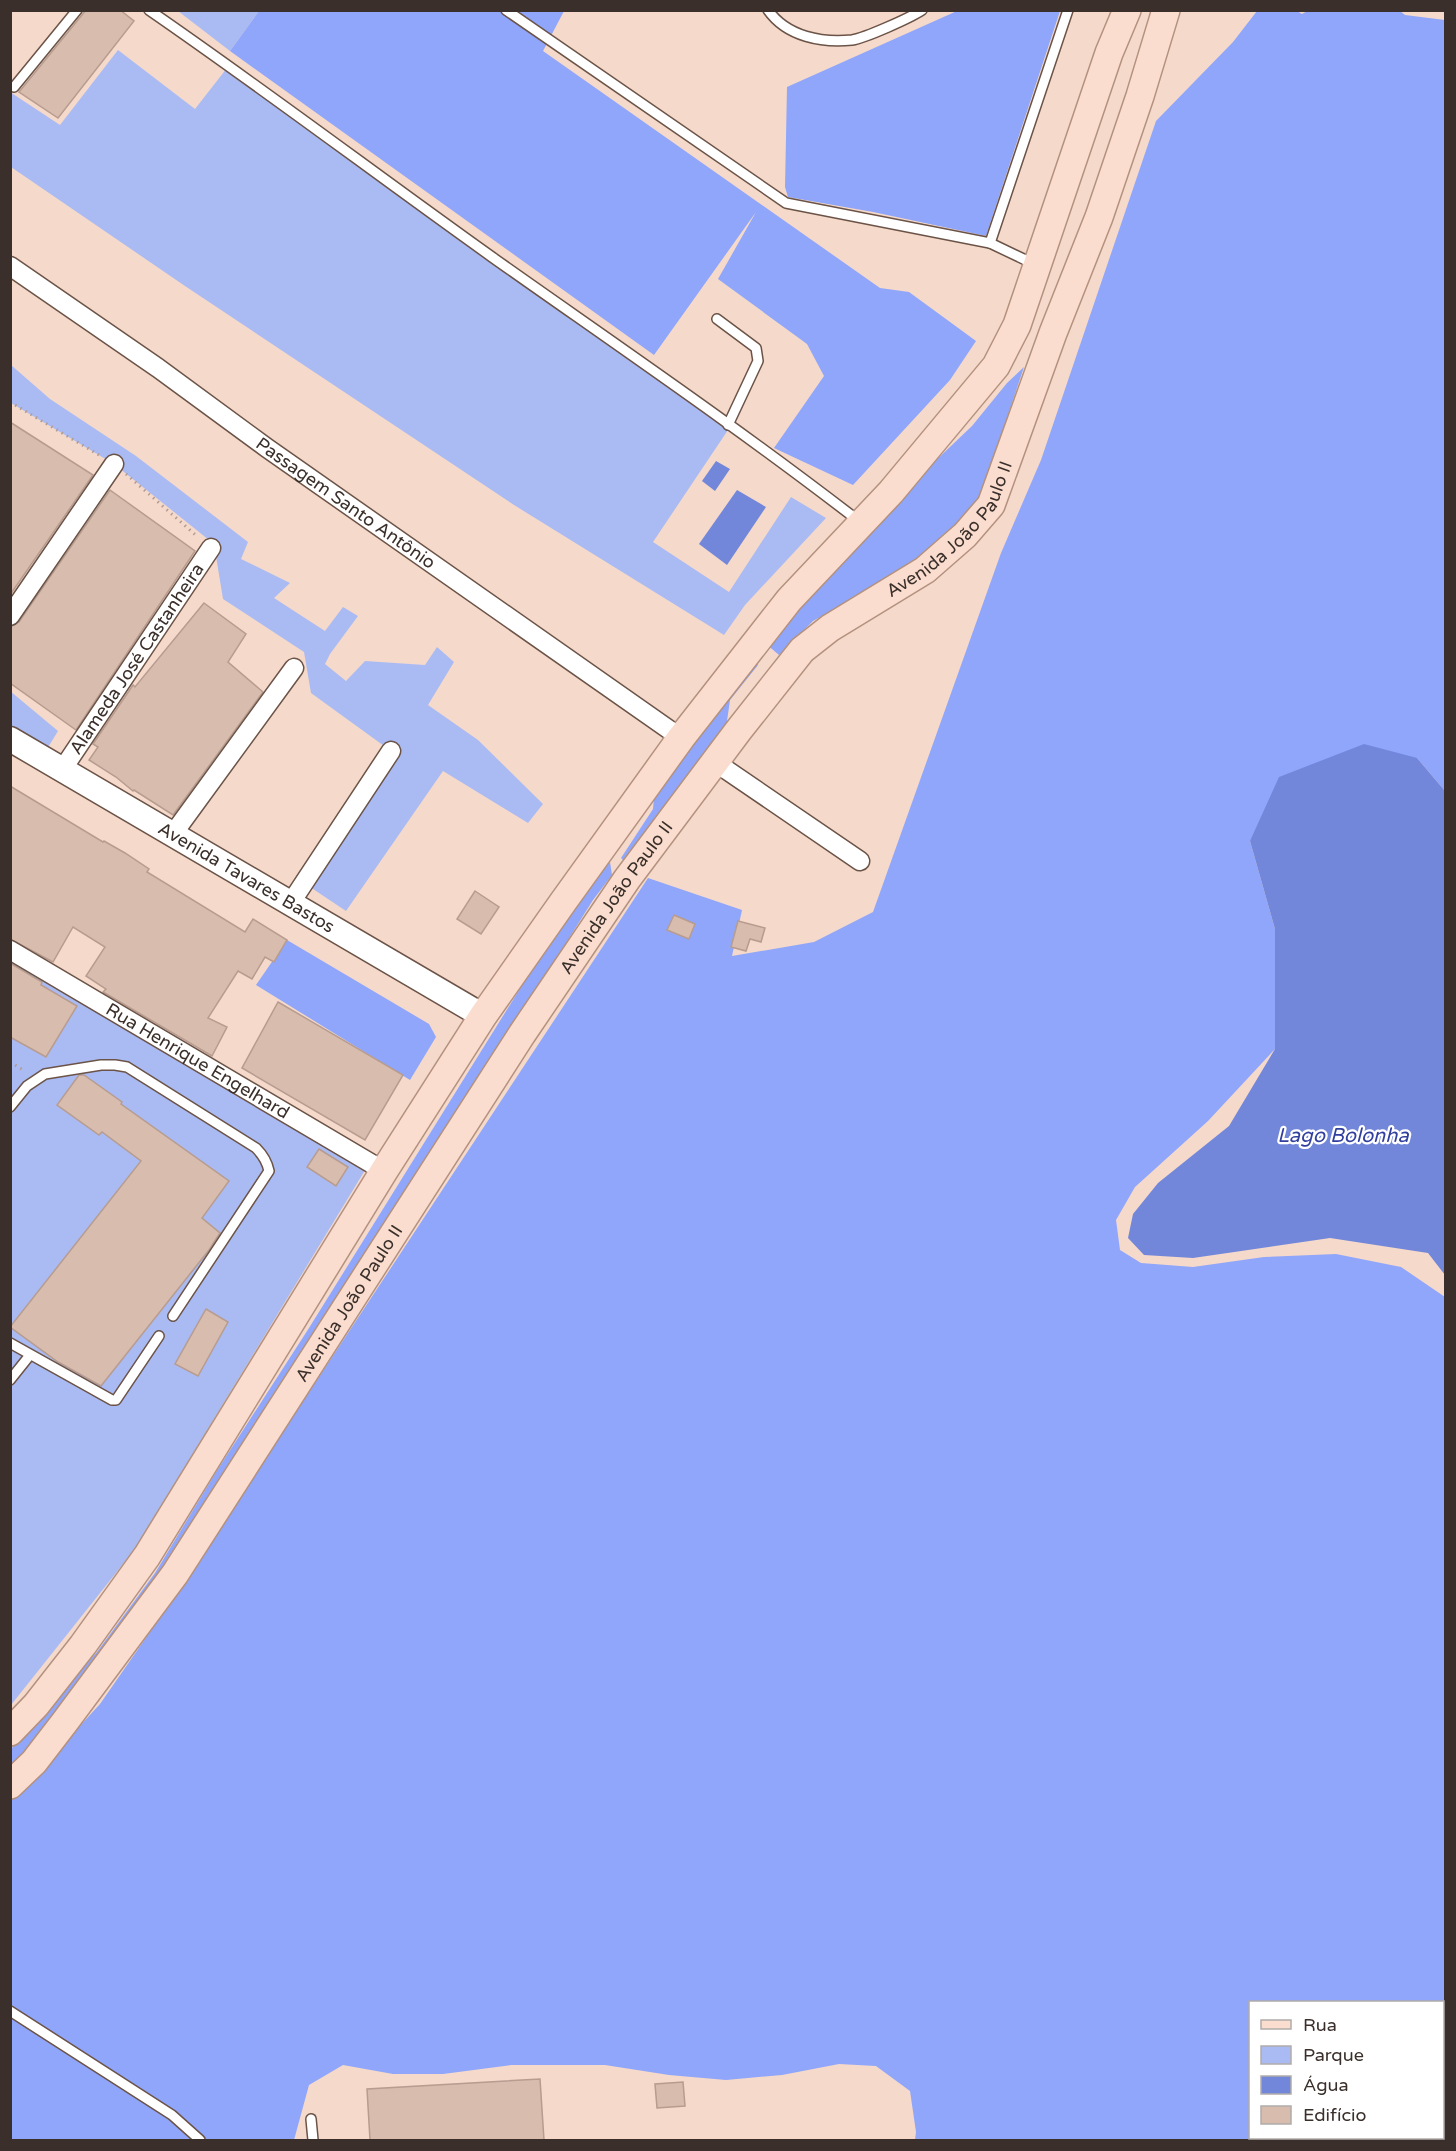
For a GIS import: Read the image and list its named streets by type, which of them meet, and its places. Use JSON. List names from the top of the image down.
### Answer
{
  "streets": {
    "main road": ["Avenida João Paulo II", "Avenida Tavares Bastos"],
    "street": ["Passagem Santo Antônio", "Alameda José Castanheira", "Rua Henrique Engelhard"]
  },
  "crossings": [
    ["Passagem Santo Antônio", "Avenida João Paulo II"],
    ["Avenida João Paulo II", "Avenida Tavares Bastos"],
    ["Avenida João Paulo II", "Rua Henrique Engelhard"],
    ["Alameda José Castanheira", "Avenida Tavares Bastos"]
  ],
  "water": ["Lago Bolonha"],
  "legend": [
    "Rua",
    "Parque",
    "Água",
    "Edifício"
  ]
}
